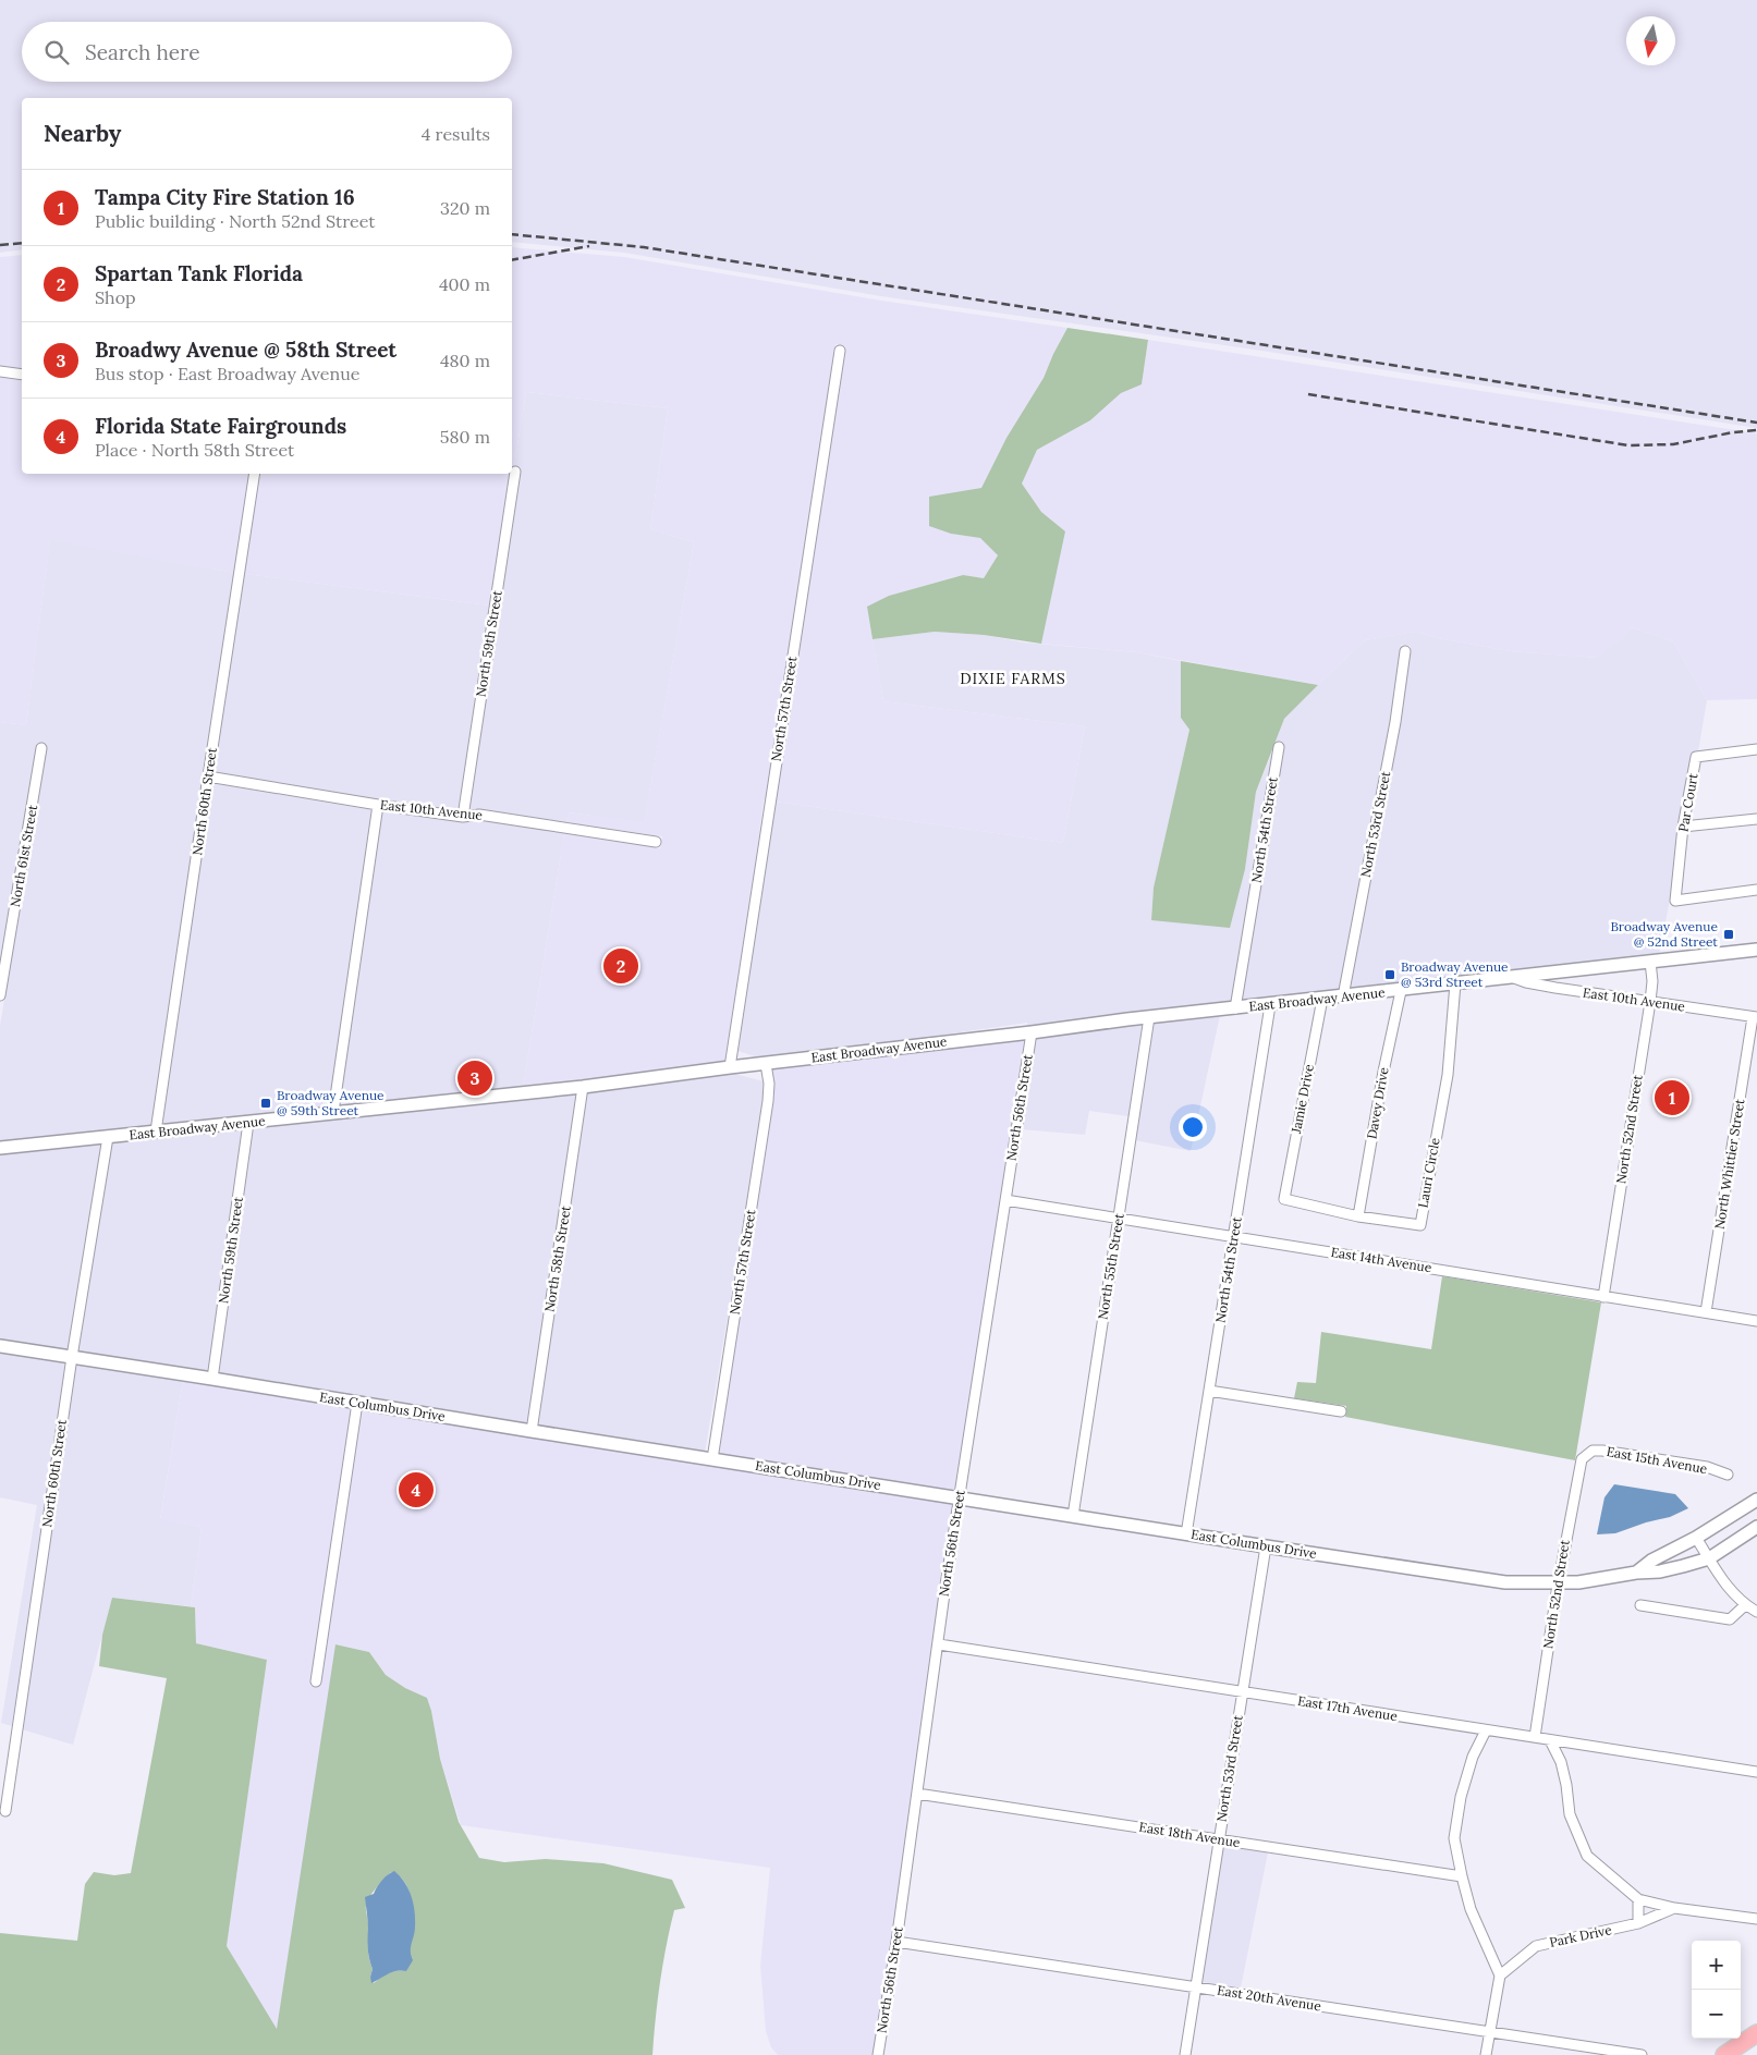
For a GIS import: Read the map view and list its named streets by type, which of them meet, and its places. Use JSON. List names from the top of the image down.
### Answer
{
  "streets": {
    "main road": ["East Broadway Avenue", "East Columbus Drive"],
    "street": [
      "North 59th Street",
      "North 57th Street",
      "North 60th Street",
      "Par Court",
      "East 10th Avenue",
      "North 53rd Street",
      "North 54th Street",
      "North 61st Street",
      "Jamie Drive",
      "Davey Drive",
      "North 56th Street",
      "North 52nd Street",
      "North Whittier Street",
      "Lauri Circle",
      "North 58th Street",
      "East 14th Avenue",
      "North 55th Street",
      "East 15th Avenue",
      "East 17th Avenue",
      "East 18th Avenue",
      "Park Drive",
      "East 20th Avenue"
    ]
  },
  "crossings": [
    ["North 59th Street", "East 10th Avenue"],
    ["North 59th Street", "East Broadway Avenue"],
    ["North 59th Street", "East Columbus Drive"],
    ["North 57th Street", "East Broadway Avenue"],
    ["North 57th Street", "East Columbus Drive"],
    ["North 60th Street", "East 10th Avenue"],
    ["North 60th Street", "East Broadway Avenue"],
    ["North 60th Street", "East Columbus Drive"],
    ["East 10th Avenue", "East Broadway Avenue"],
    ["East 10th Avenue", "North 52nd Street"],
    ["East 10th Avenue", "North Whittier Street"],
    ["North 53rd Street", "East Broadway Avenue"],
    ["North 53rd Street", "East Columbus Drive"],
    ["North 53rd Street", "East 17th Avenue"],
    ["North 53rd Street", "East 18th Avenue"],
    ["North 53rd Street", "East 20th Avenue"],
    ["North 54th Street", "East Broadway Avenue"],
    ["North 54th Street", "East 14th Avenue"],
    ["North 54th Street", "East Columbus Drive"],
    ["East Broadway Avenue", "Jamie Drive"],
    ["East Broadway Avenue", "Davey Drive"],
    ["East Broadway Avenue", "North 56th Street"],
    ["East Broadway Avenue", "North 52nd Street"],
    ["East Broadway Avenue", "Lauri Circle"],
    ["East Broadway Avenue", "North 58th Street"],
    ["East Broadway Avenue", "North 55th Street"],
    ["Jamie Drive", "Lauri Circle"],
    ["Davey Drive", "Lauri Circle"],
    ["North 56th Street", "East 14th Avenue"],
    ["North 56th Street", "East Columbus Drive"],
    ["North 56th Street", "East 17th Avenue"],
    ["North 56th Street", "East 18th Avenue"],
    ["North 56th Street", "East 20th Avenue"],
    ["North 52nd Street", "East 14th Avenue"],
    ["North 52nd Street", "East Columbus Drive"],
    ["North 52nd Street", "East 15th Avenue"],
    ["North 52nd Street", "East 17th Avenue"],
    ["North Whittier Street", "East 14th Avenue"],
    ["North 58th Street", "East Columbus Drive"],
    ["East 14th Avenue", "North 55th Street"],
    ["North 55th Street", "East Columbus Drive"]
  ],
  "districts": ["DIXIE FARMS"],
  "places": {
    "transit": ["Broadway Avenue @ 52nd Street", "Broadway Avenue @ 53rd Street", "Broadway Avenue @ 59th Street"]
  },
  "north": "bottom",
  "page": {
    "search": "Search here",
    "heading": ["Nearby", "4 results"],
    "list": [
      {
        "mark": "1",
        "name": "Tampa City Fire Station 16",
        "note": "Public building · North 52nd Street",
        "value": "320 m"
      },
      {
        "mark": "2",
        "name": "Spartan Tank Florida",
        "note": "Shop",
        "value": "400 m"
      },
      {
        "mark": "3",
        "name": "Broadwy Avenue @ 58th Street",
        "note": "Bus stop · East Broadway Avenue",
        "value": "480 m"
      },
      {
        "mark": "4",
        "name": "Florida State Fairgrounds",
        "note": "Place · North 58th Street",
        "value": "580 m"
      }
    ],
    "pins": [
      "2",
      "3",
      "1",
      "4"
    ],
    "map_buttons": ["+", "−"]
  }
}
